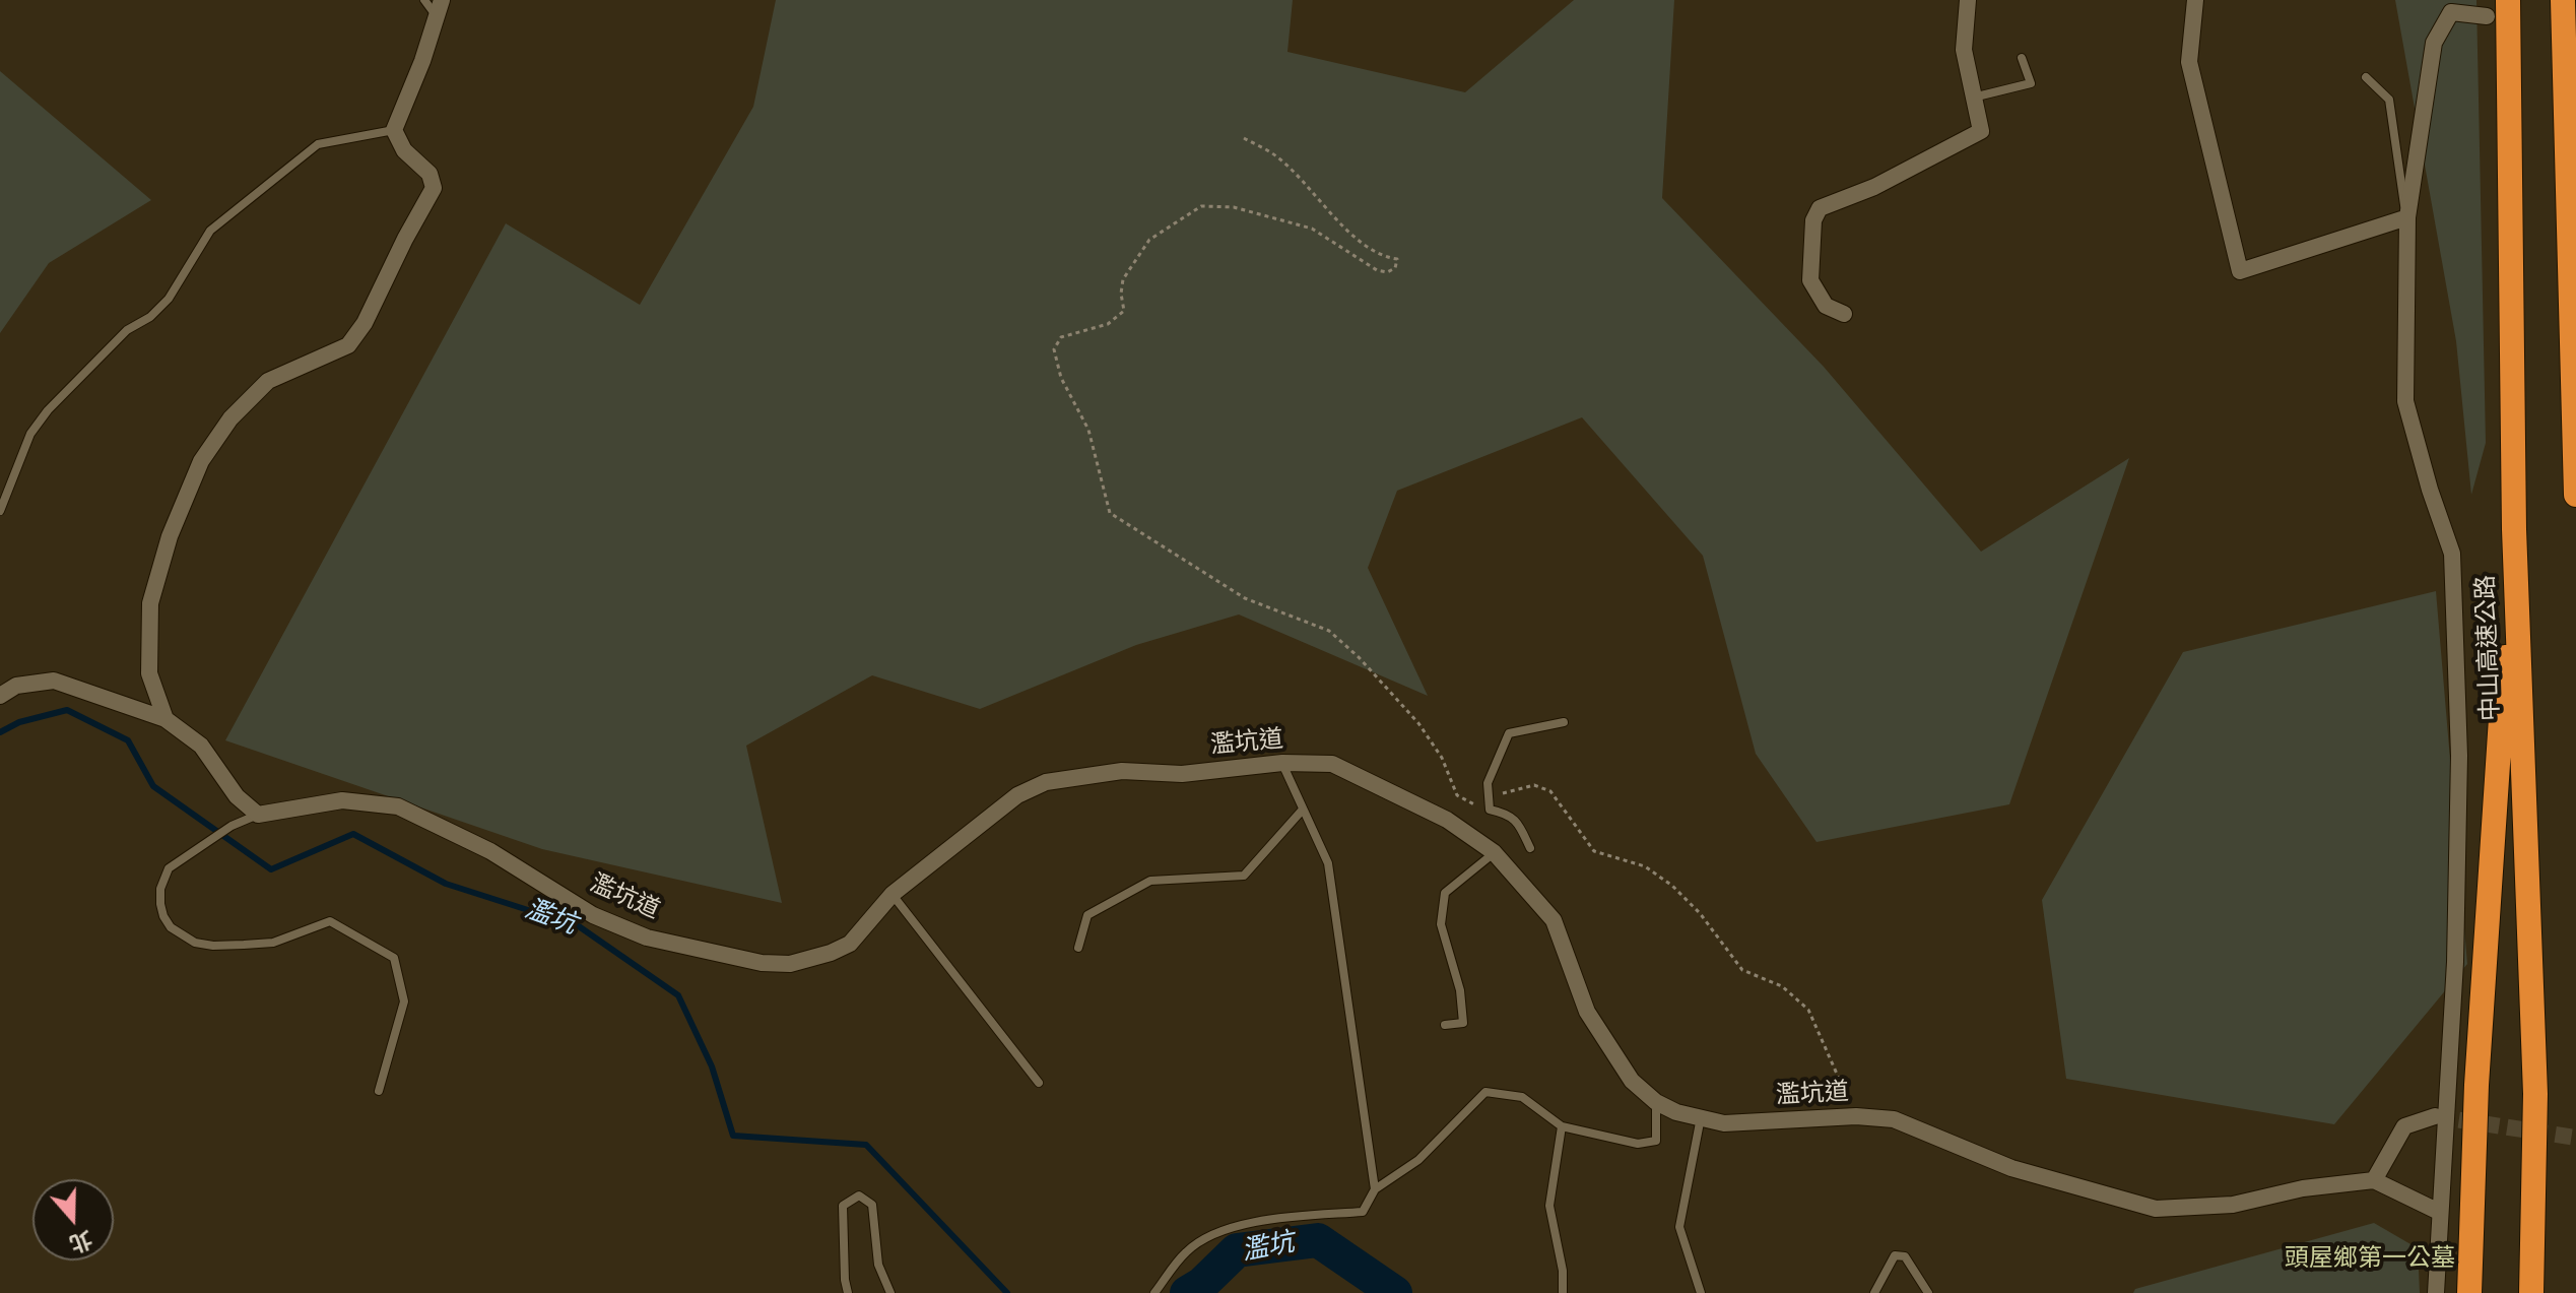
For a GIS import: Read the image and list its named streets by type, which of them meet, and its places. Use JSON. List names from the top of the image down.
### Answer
{
  "streets": {
    "highway": ["中山高速公路"],
    "street": ["濫坑道"]
  },
  "water": ["濫坑"],
  "parks": ["頭屋鄉第一公墓"],
  "north": "bottom"
}
